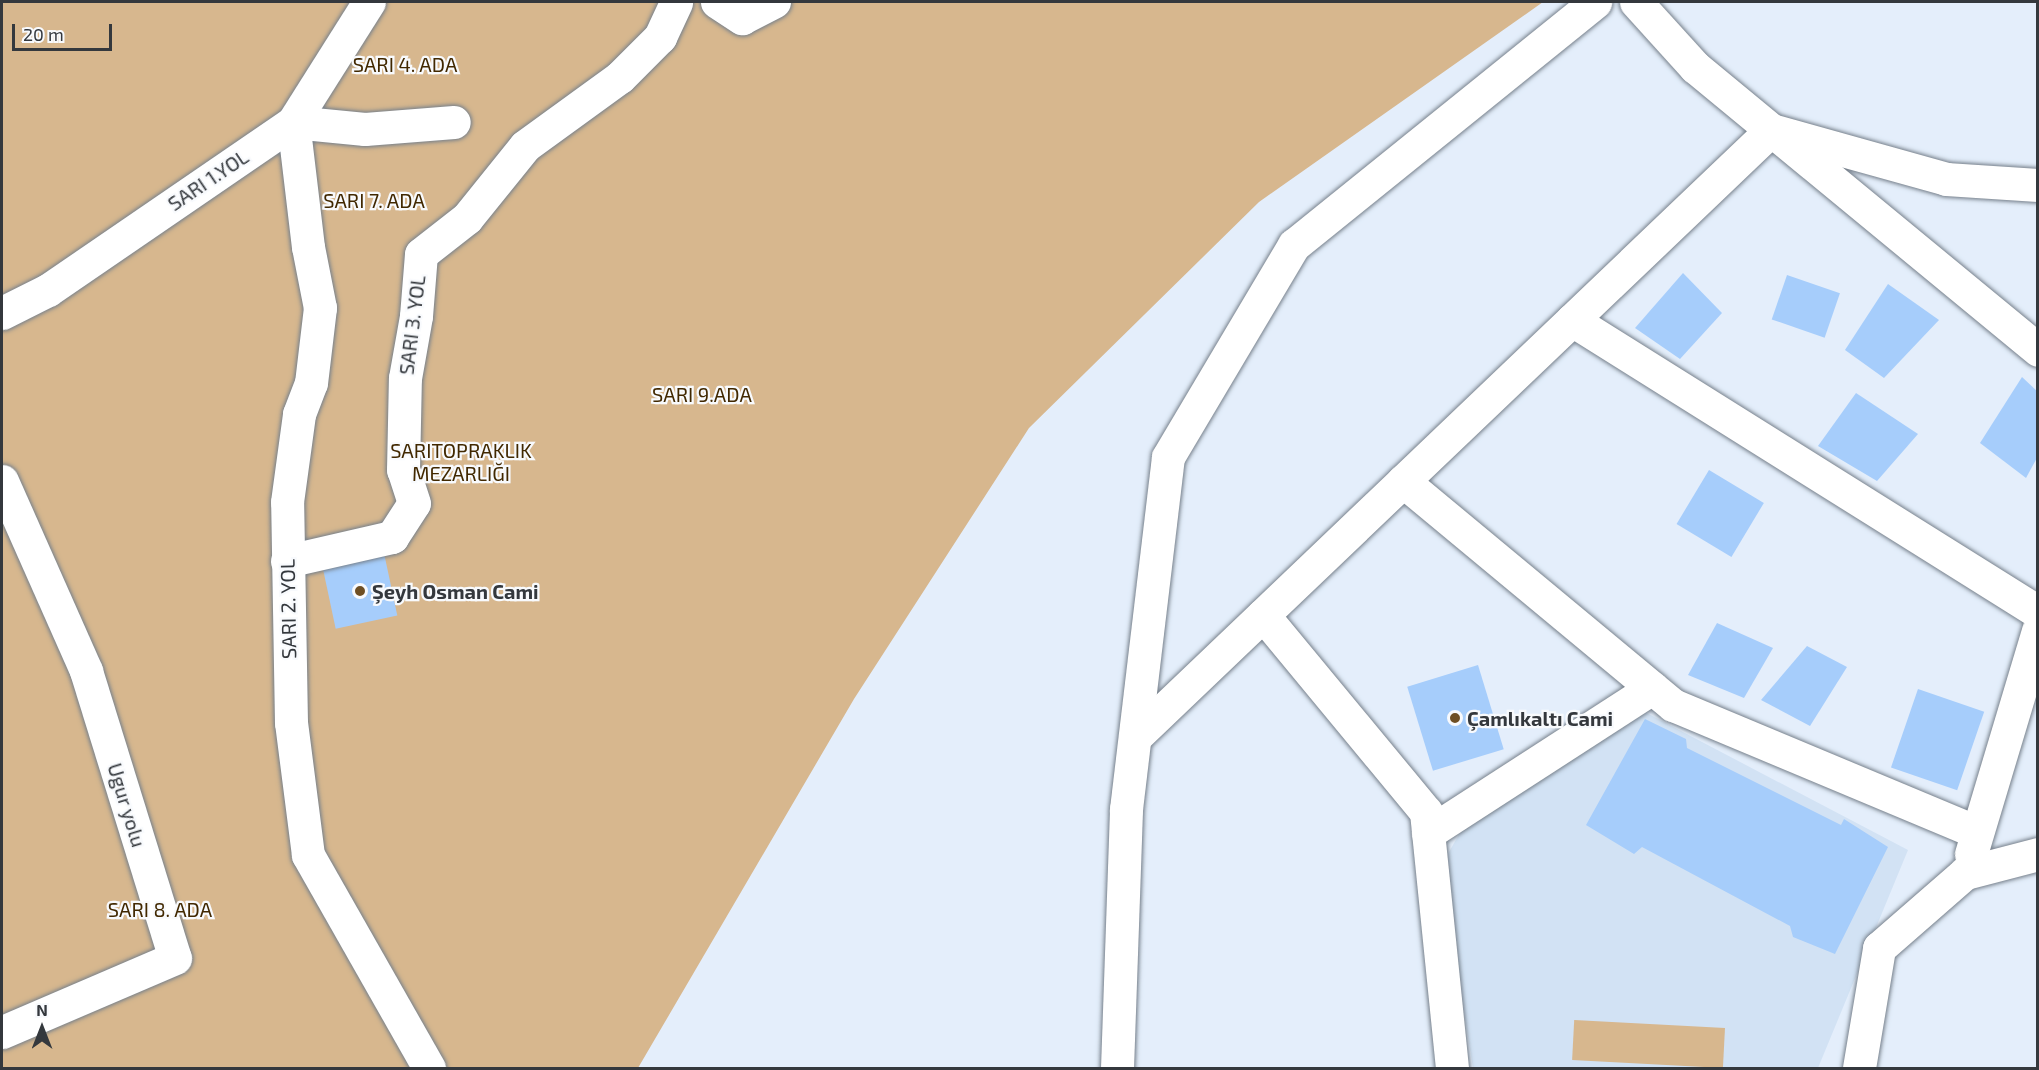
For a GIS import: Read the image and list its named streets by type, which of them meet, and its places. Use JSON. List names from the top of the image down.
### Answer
{
  "streets": {
    "street": [
      "SARI 1.YOL",
      "SARI 3. YOL",
      "SARI 2. YOL",
      "Ugur yolu"
    ]
  },
  "crossings": [
    ["SARI 1.YOL", "SARI 2. YOL"],
    ["SARI 3. YOL", "SARI 2. YOL"]
  ],
  "parks": [
    "SARI 4. ADA",
    "SARI 7. ADA",
    "SARI 9.ADA",
    "SARITOPRAKLIK MEZARLIĞI",
    "SARI 8. ADA"
  ],
  "places": ["Şeyh Osman Cami", "Çamlıkaltı Cami"],
  "scale_bar": "20 m",
  "north": "top"
}
